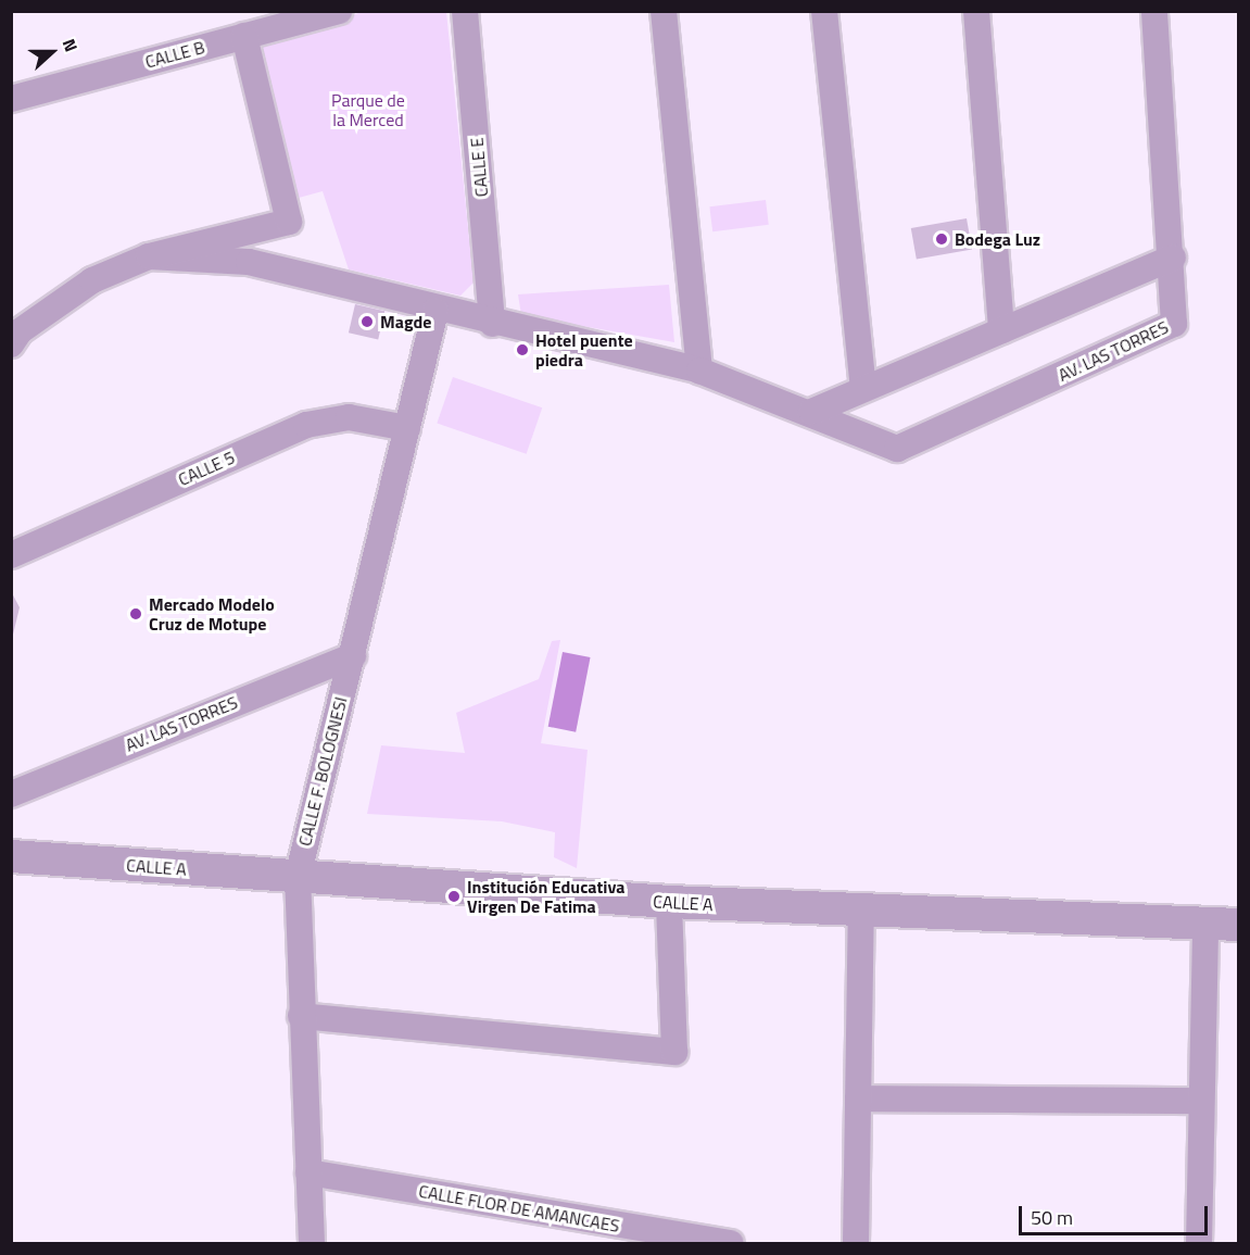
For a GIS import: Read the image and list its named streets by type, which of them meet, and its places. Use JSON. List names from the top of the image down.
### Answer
{
  "streets": {
    "street": [
      "CALLE B",
      "CALLE E",
      "AV. LAS TORRES",
      "CALLE 5",
      "CALLE F. BOLOGNESI",
      "CALLE A",
      "CALLE FLOR DE AMANCAES"
    ]
  },
  "crossings": [
    ["AV. LAS TORRES", "CALLE F. BOLOGNESI"],
    ["CALLE 5", "CALLE F. BOLOGNESI"],
    ["CALLE F. BOLOGNESI", "CALLE A"],
    ["CALLE F. BOLOGNESI", "CALLE FLOR DE AMANCAES"]
  ],
  "parks": ["Parque de la Merced"],
  "places": [
    "Bodega Luz",
    "Magde",
    "Hotel puente piedra",
    "Mercado Modelo Cruz de Motupe",
    "Institución Educativa Virgen De Fatima"
  ],
  "scale_bar": "50 m",
  "north": "right"
}
